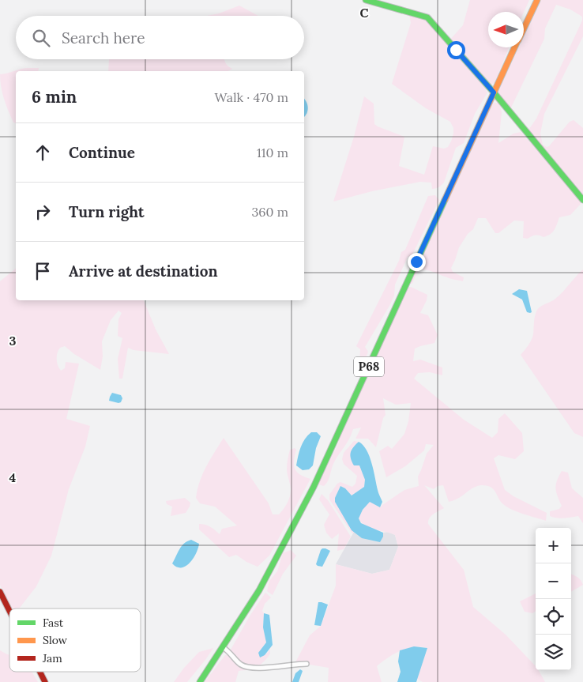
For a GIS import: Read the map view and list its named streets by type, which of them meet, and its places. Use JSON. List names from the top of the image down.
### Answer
{
  "streets": {
    "main road": ["P68"]
  },
  "legend": ["Fast", "Slow", "Jam"],
  "north": "left",
  "page": {
    "search": "Search here",
    "heading": ["6 min", "Walk · 470 m"],
    "list": [
      ["Continue", "110 m"],
      ["Turn right", "360 m"],
      "Arrive at destination"
    ],
    "map_buttons": ["+", "−"]
  },
  "grid": {
    "columns": ["C"],
    "rows": ["3", "4"]
  }
}
